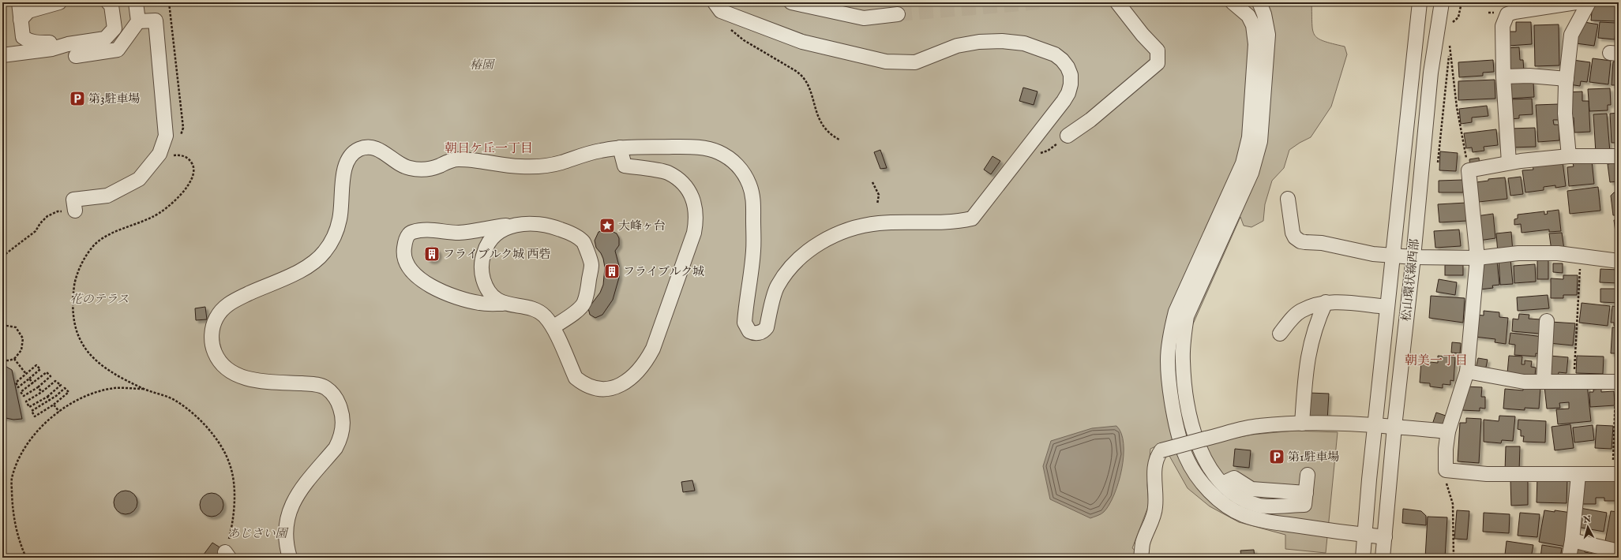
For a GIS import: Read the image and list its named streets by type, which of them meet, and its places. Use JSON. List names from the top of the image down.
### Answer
{
  "streets": {
    "street": ["松山環状線西部"]
  },
  "districts": ["朝日ケ丘一丁目", "朝美一丁目"],
  "parks": ["椿園", "花のテラス", "あじさい園"],
  "places": {
    "parking": ["第3駐車場", "第1駐車場"],
    "place": ["大峰ヶ台"],
    "building": ["フライブルク城 西砦", "フライブルク城"]
  },
  "north": "top"
}
